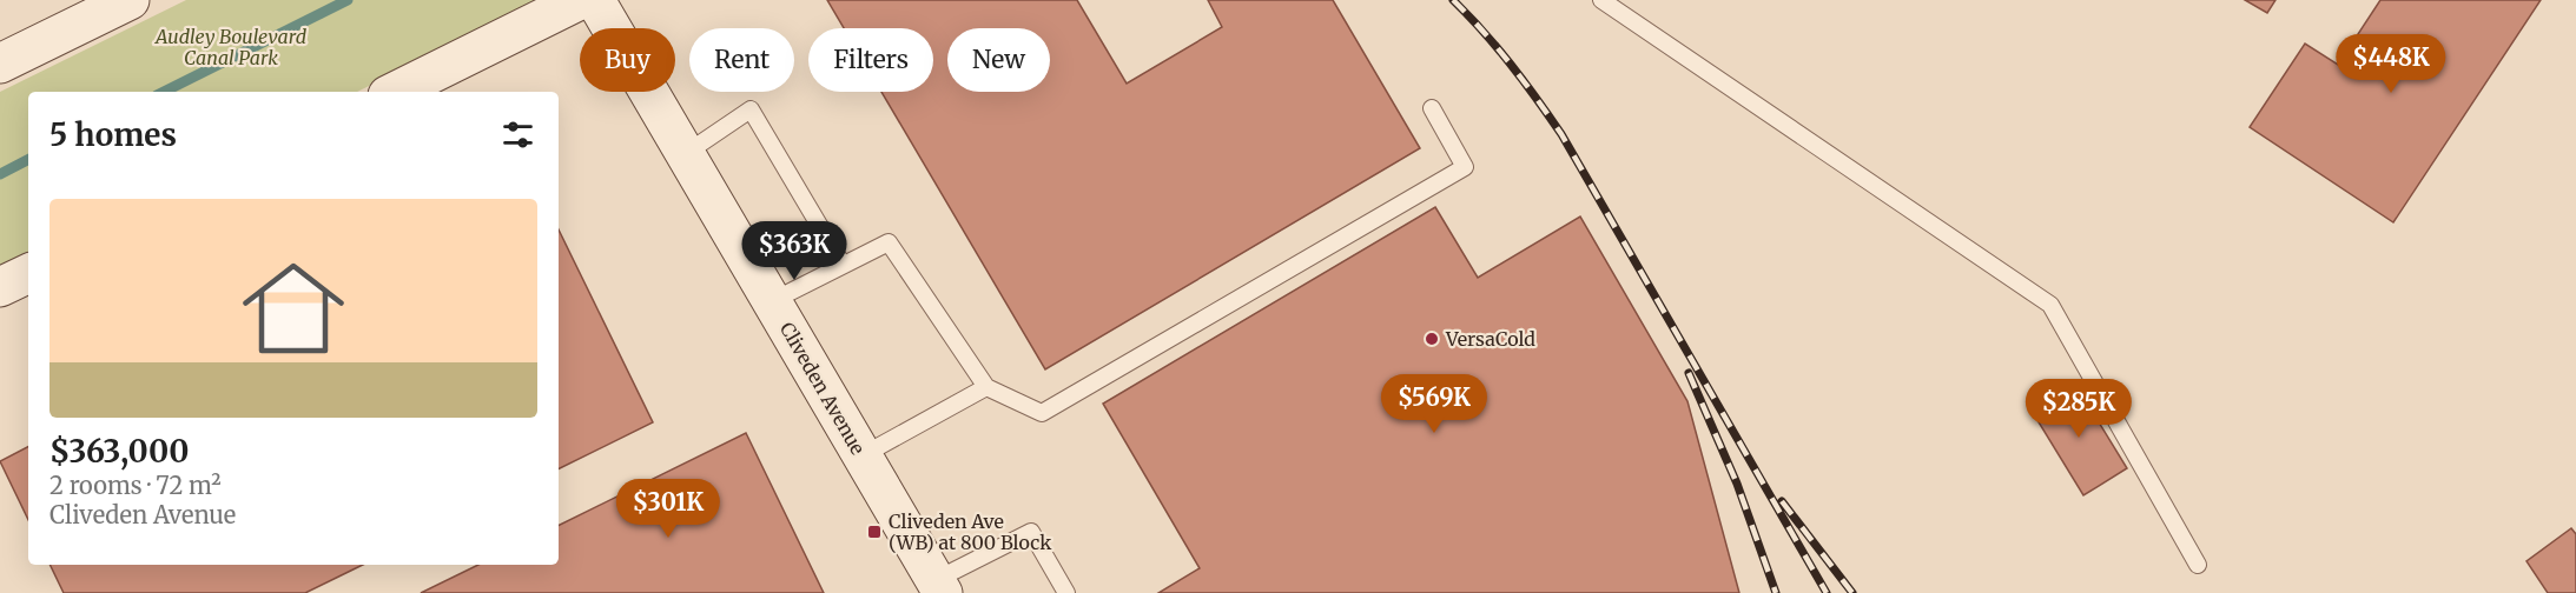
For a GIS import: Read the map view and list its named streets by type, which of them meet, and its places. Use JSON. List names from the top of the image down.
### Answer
{
  "streets": {
    "street": ["Cliveden Avenue"]
  },
  "parks": ["Audley Boulevard Canal Park"],
  "places": {
    "other": ["VersaCold"],
    "transit": ["Cliveden Ave (WB) at 800 Block"]
  },
  "page": {
    "chip": [
      "Buy",
      "Rent",
      "Filters",
      "New"
    ],
    "price": [
      "$448K",
      "$363K",
      "$569K",
      "$285K",
      "$301K"
    ],
    "heading": "5 homes",
    "list": [
      {
        "name": "$363,000",
        "note": "2 rooms · 72 m² · Cliveden Avenue"
      }
    ]
  }
}
